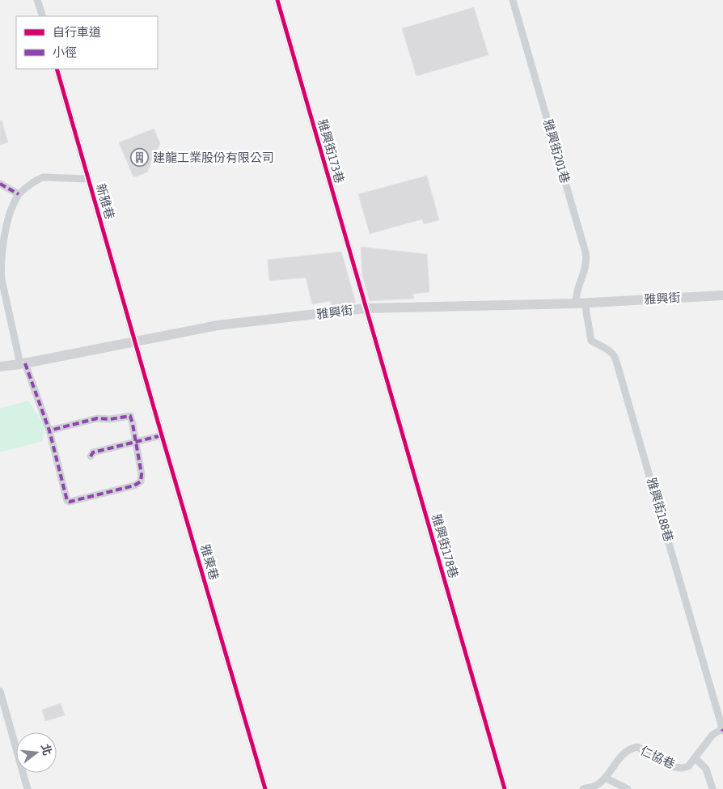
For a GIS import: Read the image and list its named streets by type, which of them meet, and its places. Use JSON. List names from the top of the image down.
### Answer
{
  "streets": {
    "street": [
      "雅興街173巷",
      "雅興街201巷",
      "新雅巷",
      "雅興街",
      "雅興街188巷",
      "雅興街178巷",
      "雅東巷",
      "仁協巷"
    ]
  },
  "crossings": [
    ["雅興街173巷", "雅興街"],
    ["雅興街173巷", "雅興街178巷"],
    ["雅興街201巷", "雅興街"],
    ["雅興街201巷", "雅興街188巷"],
    ["新雅巷", "雅興街"],
    ["新雅巷", "雅東巷"],
    ["雅興街", "雅興街188巷"],
    ["雅興街", "雅興街178巷"],
    ["雅興街", "雅東巷"],
    ["雅興街188巷", "仁協巷"]
  ],
  "places": {
    "building": ["建龍工業股份有限公司"]
  },
  "legend": ["自行車道", "小徑"],
  "north": "right"
}
